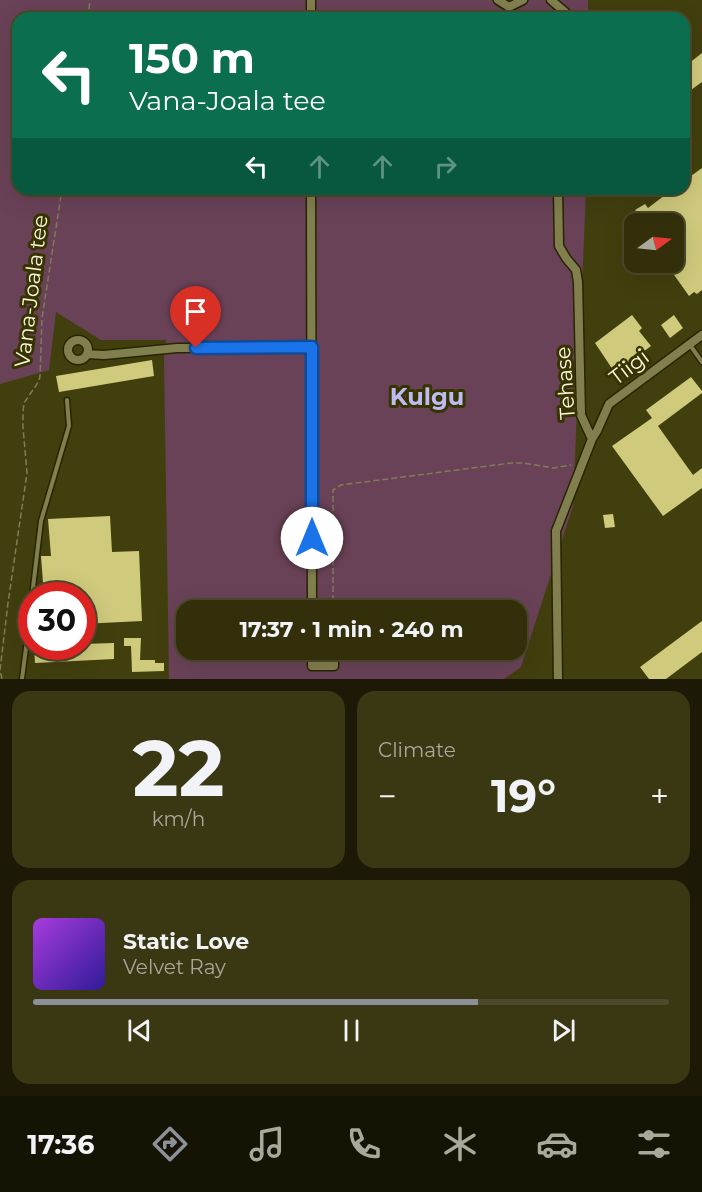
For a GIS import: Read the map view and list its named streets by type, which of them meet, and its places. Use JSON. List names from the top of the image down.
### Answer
{
  "streets": {
    "street": ["Tiigi", "Tehase"],
    "path": ["Vana-Joala tee"]
  },
  "crossings": [
    ["Tiigi", "Tehase"]
  ],
  "districts": ["Kulgu"],
  "north": "right",
  "page": {
    "turn": ["150 m", "Vana-Joala tee"],
    "limit": "30",
    "trip": "17:37 · 1 min · 240 m",
    "tile": [
      ["22", "km/h"],
      "Climate"
    ],
    "heat": ["−", "19°", "+"],
    "song": ["Static Love", "Velvet Ray"],
    "tabs": "17:36"
  }
}
